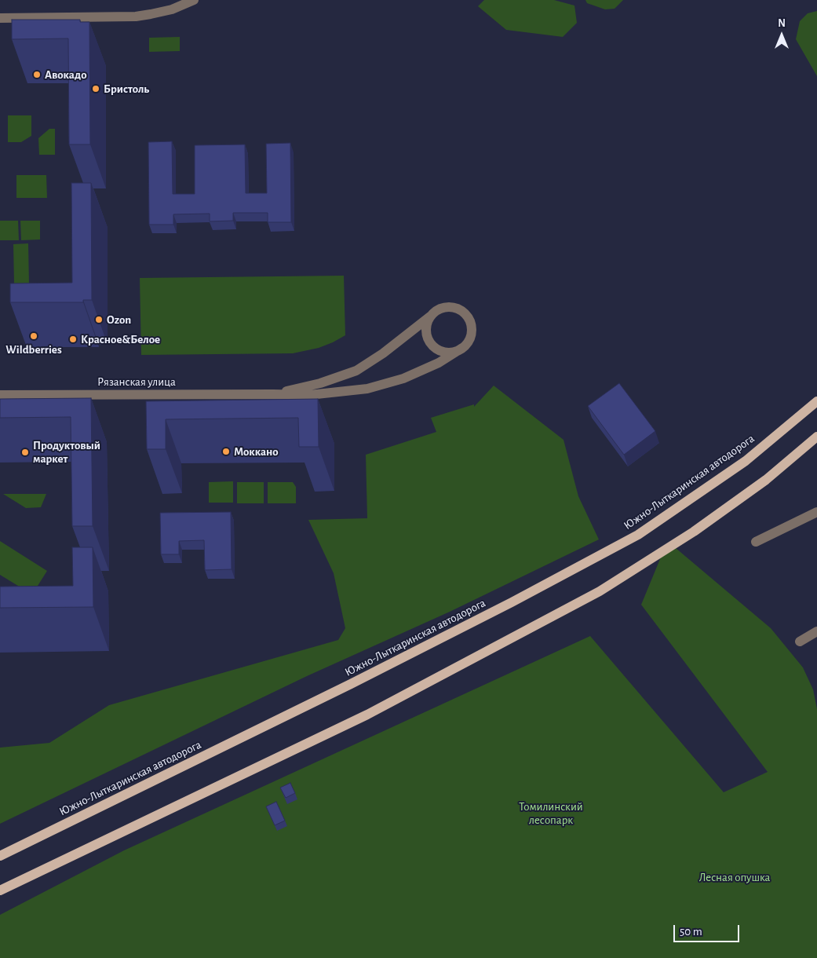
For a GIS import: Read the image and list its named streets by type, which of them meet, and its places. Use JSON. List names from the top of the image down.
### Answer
{
  "streets": {
    "main road": ["Южно-Лыткаринская автодорога"],
    "street": ["Рязанская улица"]
  },
  "parks": ["Томилинский лесопарк", "Лесная опушка"],
  "places": [
    "Авокадо",
    "Бристоль",
    "Ozon",
    "Wildberries",
    "Красное&Белое",
    "Моккано",
    "Продуктовый маркет"
  ],
  "scale_bar": "50 m",
  "north": "top"
}
